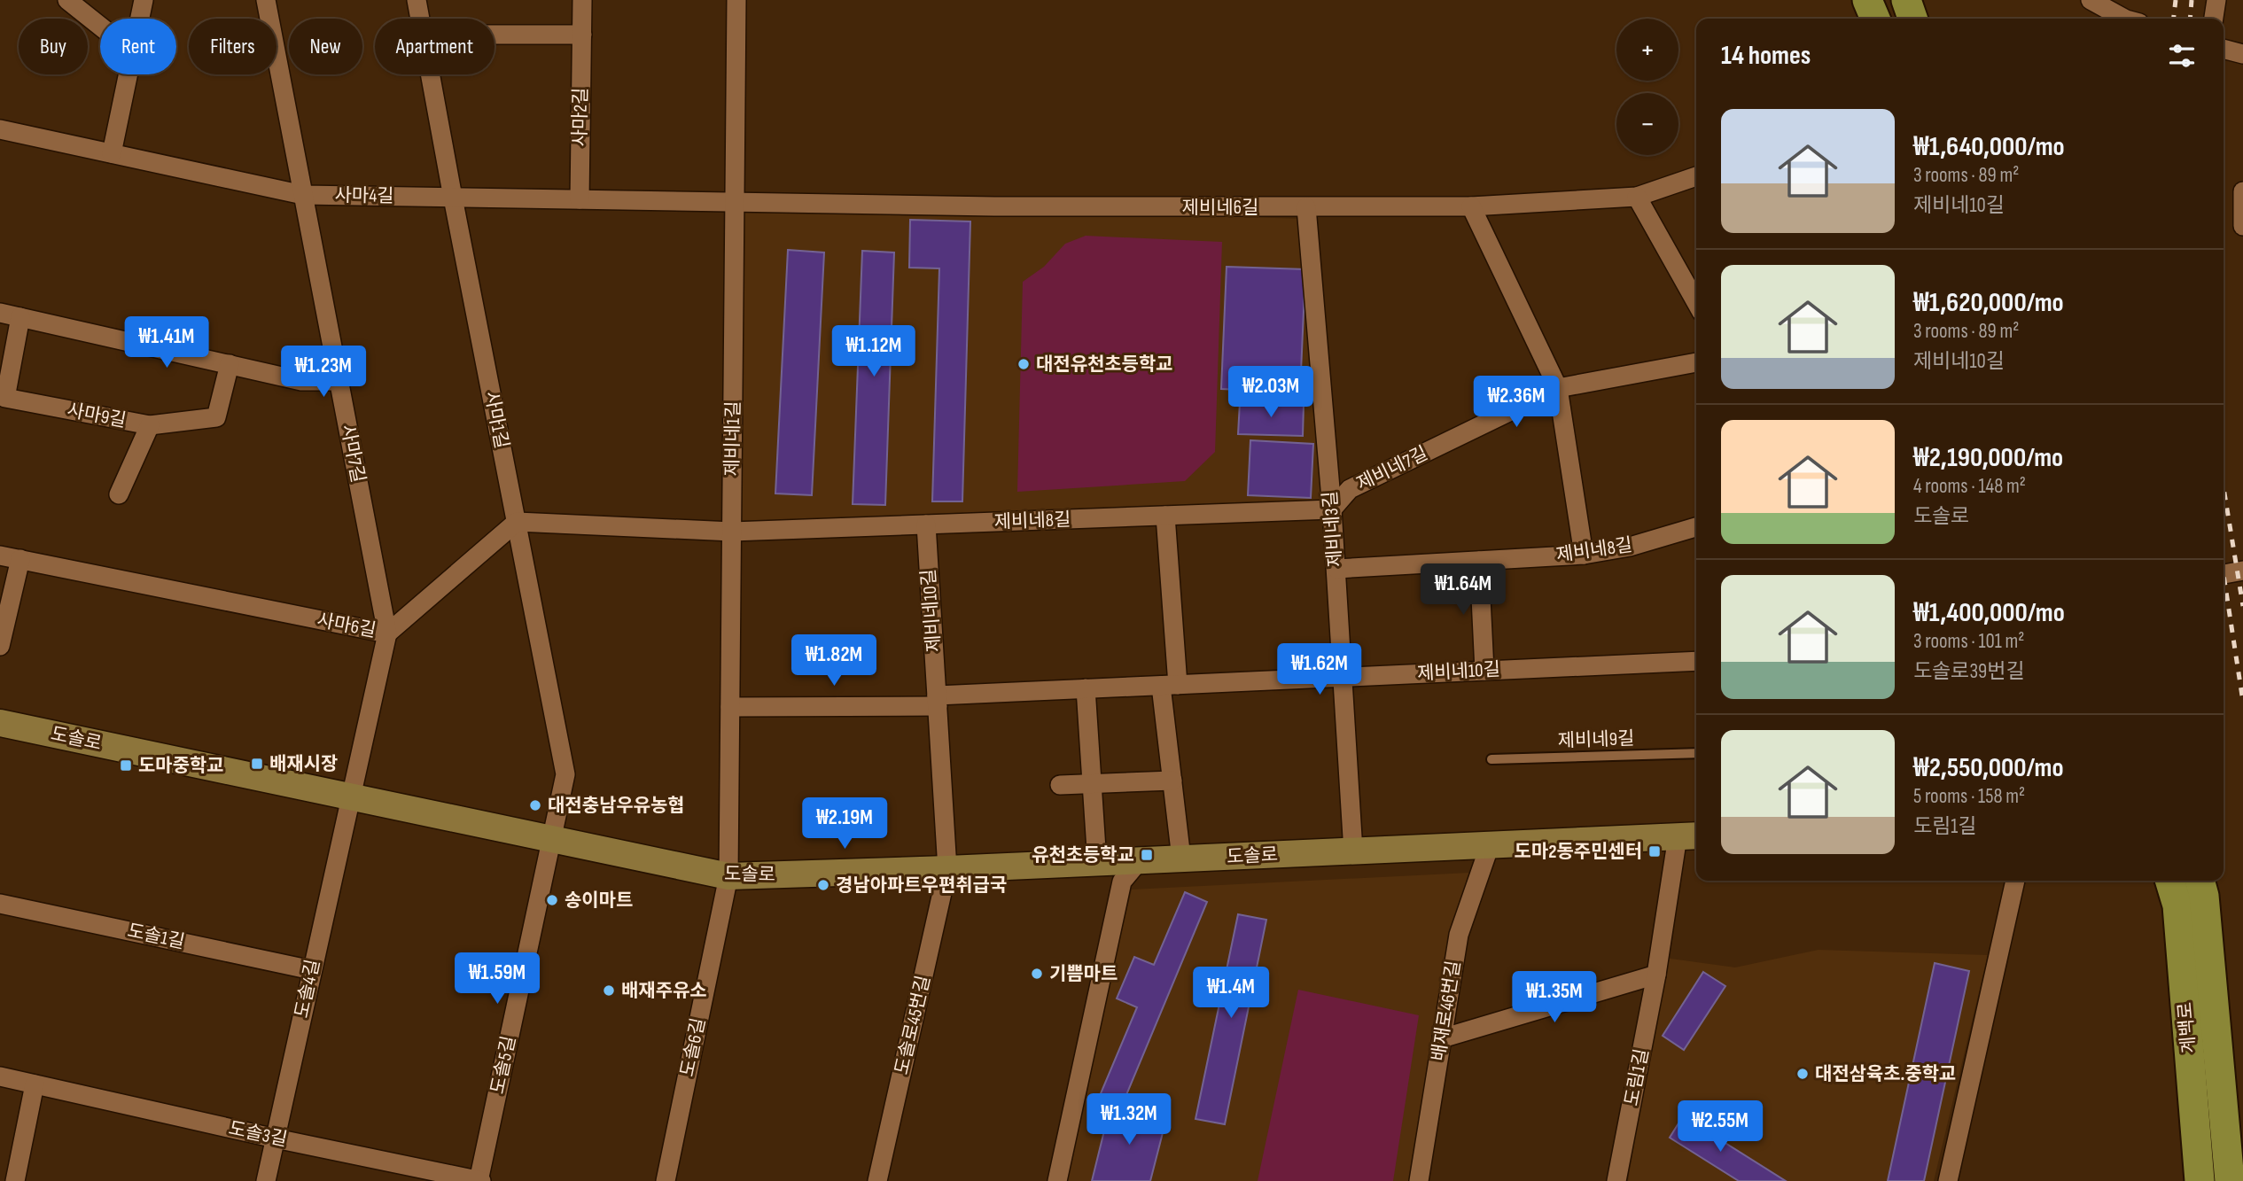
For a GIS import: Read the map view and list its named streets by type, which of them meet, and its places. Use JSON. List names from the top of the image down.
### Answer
{
  "streets": {
    "main road": ["계백로"],
    "street": [
      "사마2길",
      "사마4길",
      "제비네6길",
      "사마9길",
      "사마1길",
      "제비네1길",
      "사마7길",
      "제비네7길",
      "제비네8길",
      "제비네3길",
      "제비네10길",
      "사마6길",
      "도솔로",
      "도솔1길",
      "도솔4길",
      "배재로46번길",
      "도솔로45번길",
      "도솔6길",
      "도솔5길",
      "도림1길",
      "도솔3길"
    ],
    "lane": ["제비네9길"]
  },
  "crossings": [
    ["사마2길", "사마4길"],
    ["사마4길", "제비네6길"],
    ["사마4길", "사마1길"],
    ["사마4길", "제비네1길"],
    ["사마4길", "사마7길"],
    ["제비네6길", "제비네1길"],
    ["제비네6길", "제비네3길"],
    ["사마1길", "사마6길"],
    ["사마1길", "도솔로"],
    ["사마1길", "도솔5길"],
    ["제비네1길", "제비네8길"],
    ["제비네1길", "제비네10길"],
    ["제비네1길", "도솔로"],
    ["제비네1길", "도솔6길"],
    ["사마7길", "사마6길"],
    ["사마7길", "도솔로"],
    ["사마7길", "도솔4길"],
    ["제비네7길", "제비네8길"],
    ["제비네7길", "제비네3길"],
    ["제비네8길", "제비네3길"],
    ["제비네8길", "제비네10길"],
    ["제비네3길", "제비네10길"],
    ["제비네3길", "도솔로"],
    ["제비네10길", "도솔로"],
    ["제비네10길", "도솔로45번길"],
    ["도솔로", "도솔4길"],
    ["도솔로", "배재로46번길"],
    ["도솔로", "도솔로45번길"],
    ["도솔로", "도솔6길"],
    ["도솔로", "도솔5길"],
    ["도솔로", "도림1길"],
    ["도솔1길", "도솔4길"],
    ["도솔4길", "도솔3길"],
    ["도솔5길", "도솔3길"]
  ],
  "places": {
    "other": [
      "대전유천초등학교",
      "대전충남우유농협",
      "경남아파트우편취급국",
      "송이마트",
      "기쁨마트",
      "배재주유소",
      "대전삼육초.중학교"
    ],
    "transit": [
      "배재시장",
      "도마중학교",
      "도마2동주민센터",
      "유천초등학교"
    ]
  },
  "page": {
    "map_buttons": ["+", "−"],
    "chip": [
      "Buy",
      "Rent",
      "Filters",
      "New",
      "Apartment"
    ],
    "heading": "14 homes",
    "list": [
      {
        "name": "₩1,640,000/mo",
        "note": "3 rooms · 89 m² · 제비네10길"
      },
      {
        "name": "₩1,620,000/mo",
        "note": "3 rooms · 89 m² · 제비네10길"
      },
      {
        "name": "₩2,190,000/mo",
        "note": "4 rooms · 148 m² · 도솔로"
      },
      {
        "name": "₩1,400,000/mo",
        "note": "3 rooms · 101 m² · 도솔로39번길"
      },
      {
        "name": "₩2,550,000/mo",
        "note": "5 rooms · 158 m² · 도림1길"
      }
    ],
    "price": [
      "₩1.41M",
      "₩1.12M",
      "₩1.23M",
      "₩2.03M",
      "₩2.36M",
      "₩1.64M",
      "₩1.82M",
      "₩1.62M",
      "₩2.19M",
      "₩1.59M",
      "₩1.4M",
      "₩1.35M",
      "₩1.32M",
      "₩2.55M"
    ]
  }
}
